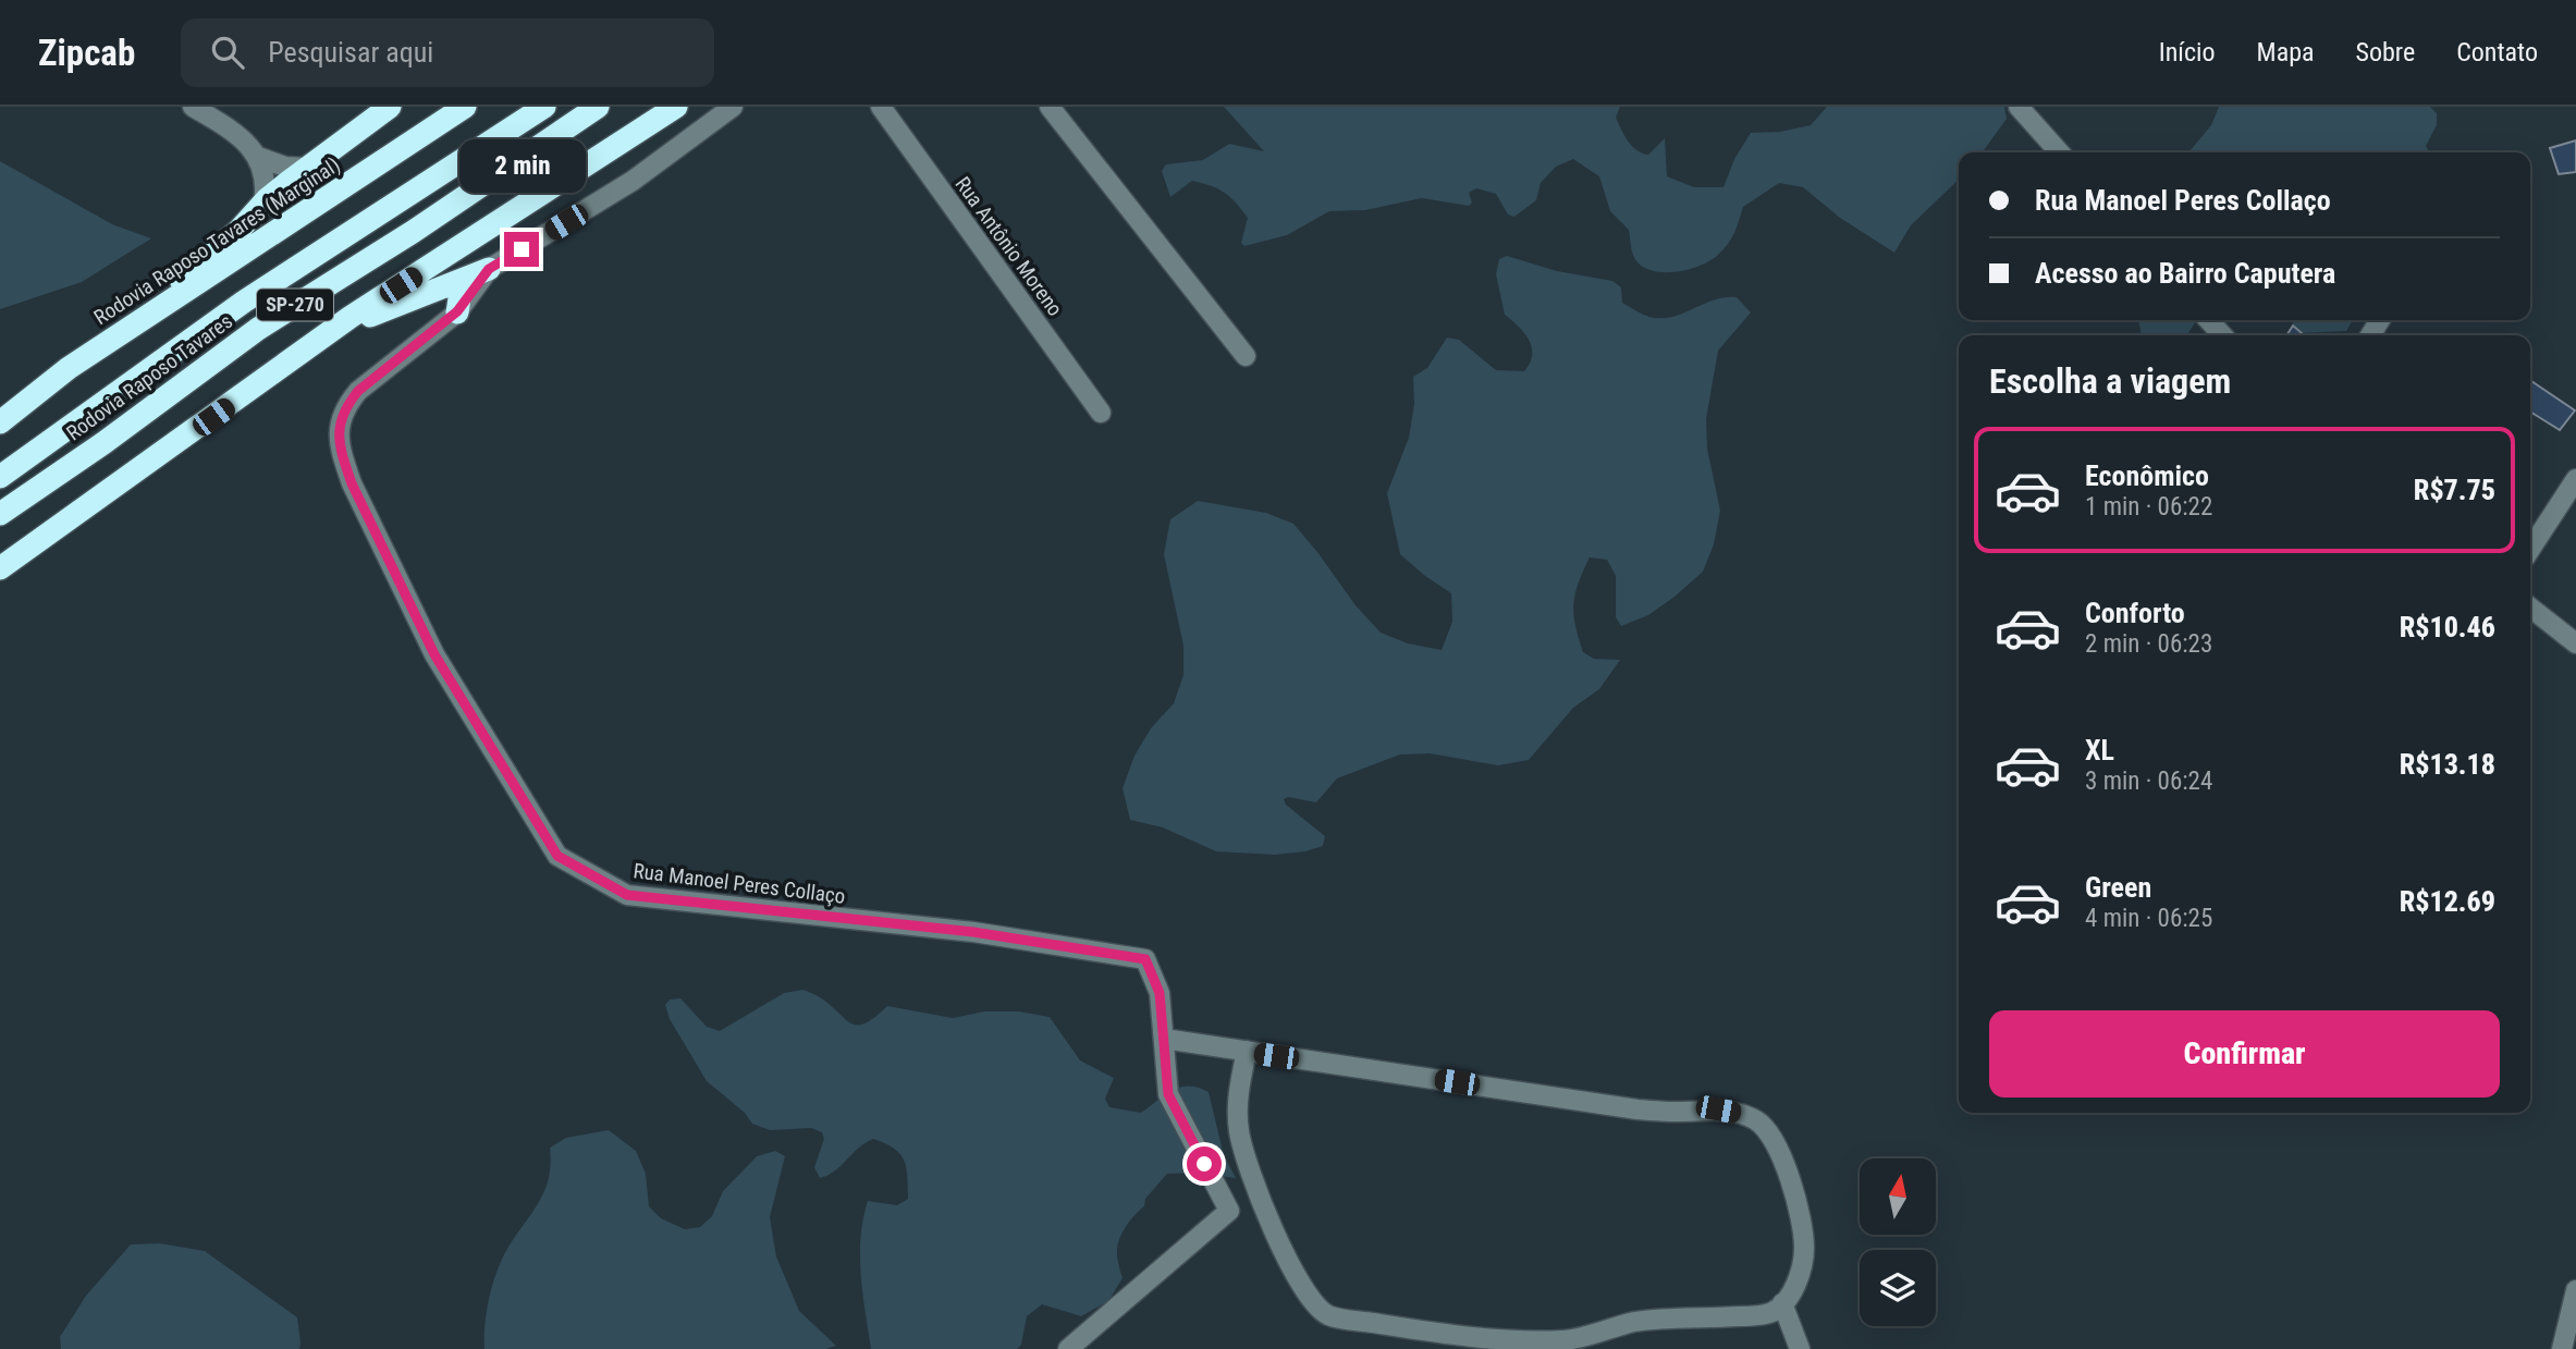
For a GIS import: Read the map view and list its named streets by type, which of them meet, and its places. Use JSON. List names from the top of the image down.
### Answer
{
  "streets": {
    "highway": ["Rodovia Raposo Tavares (Marginal)", "SP-270", "Rodovia Raposo Tavares"],
    "street": ["Rua Antônio Moreno", "Rua Manoel Peres Collaço"]
  },
  "north": "top",
  "page": {
    "header": "Zipcab",
    "search": "Pesquisar aqui",
    "nav": [
      "Início",
      "Mapa",
      "Sobre",
      "Contato"
    ],
    "bubble": "2 min",
    "banner": ["Rua Manoel Peres Collaço", "Acesso ao Bairro Caputera"],
    "heading": "Escolha a viagem",
    "list": [
      {
        "name": "Econômico",
        "note": "1 min · 06:22",
        "value": "R$7.75"
      },
      {
        "name": "Conforto",
        "note": "2 min · 06:23",
        "value": "R$10.46"
      },
      {
        "name": "XL",
        "note": "3 min · 06:24",
        "value": "R$13.18"
      },
      {
        "name": "Green",
        "note": "4 min · 06:25",
        "value": "R$12.69"
      }
    ],
    "buttons": "Confirmar"
  }
}
